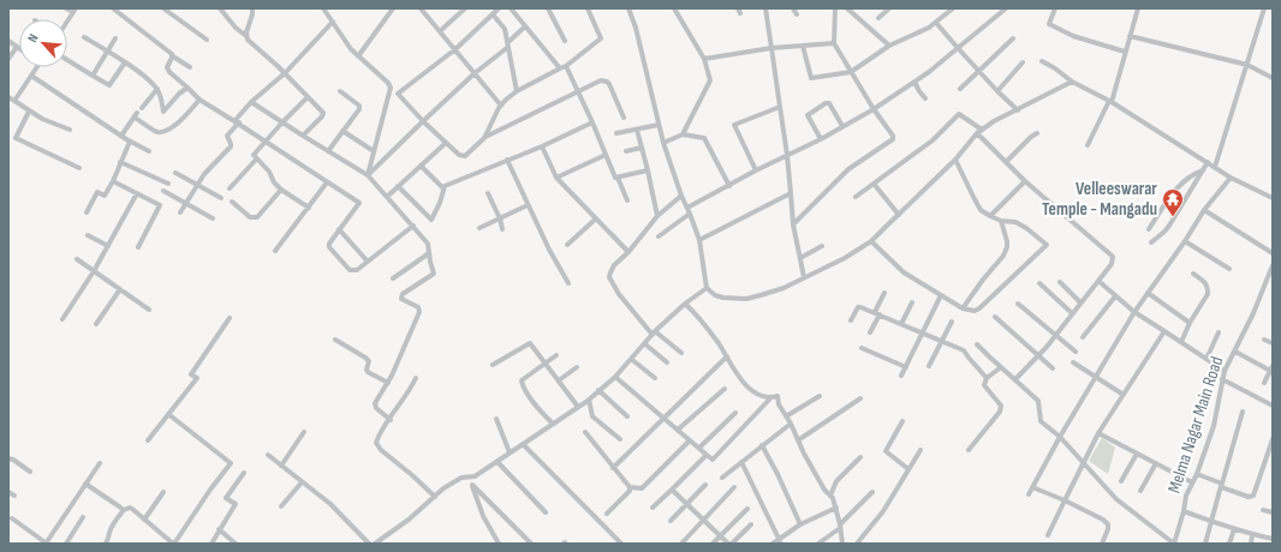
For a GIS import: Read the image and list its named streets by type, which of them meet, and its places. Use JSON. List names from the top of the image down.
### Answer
{
  "streets": {
    "street": ["Melma Nagar Main Road"]
  },
  "places": {
    "temple": ["Velleeswarar Temple - Mangadu"]
  },
  "north": "top left"
}
